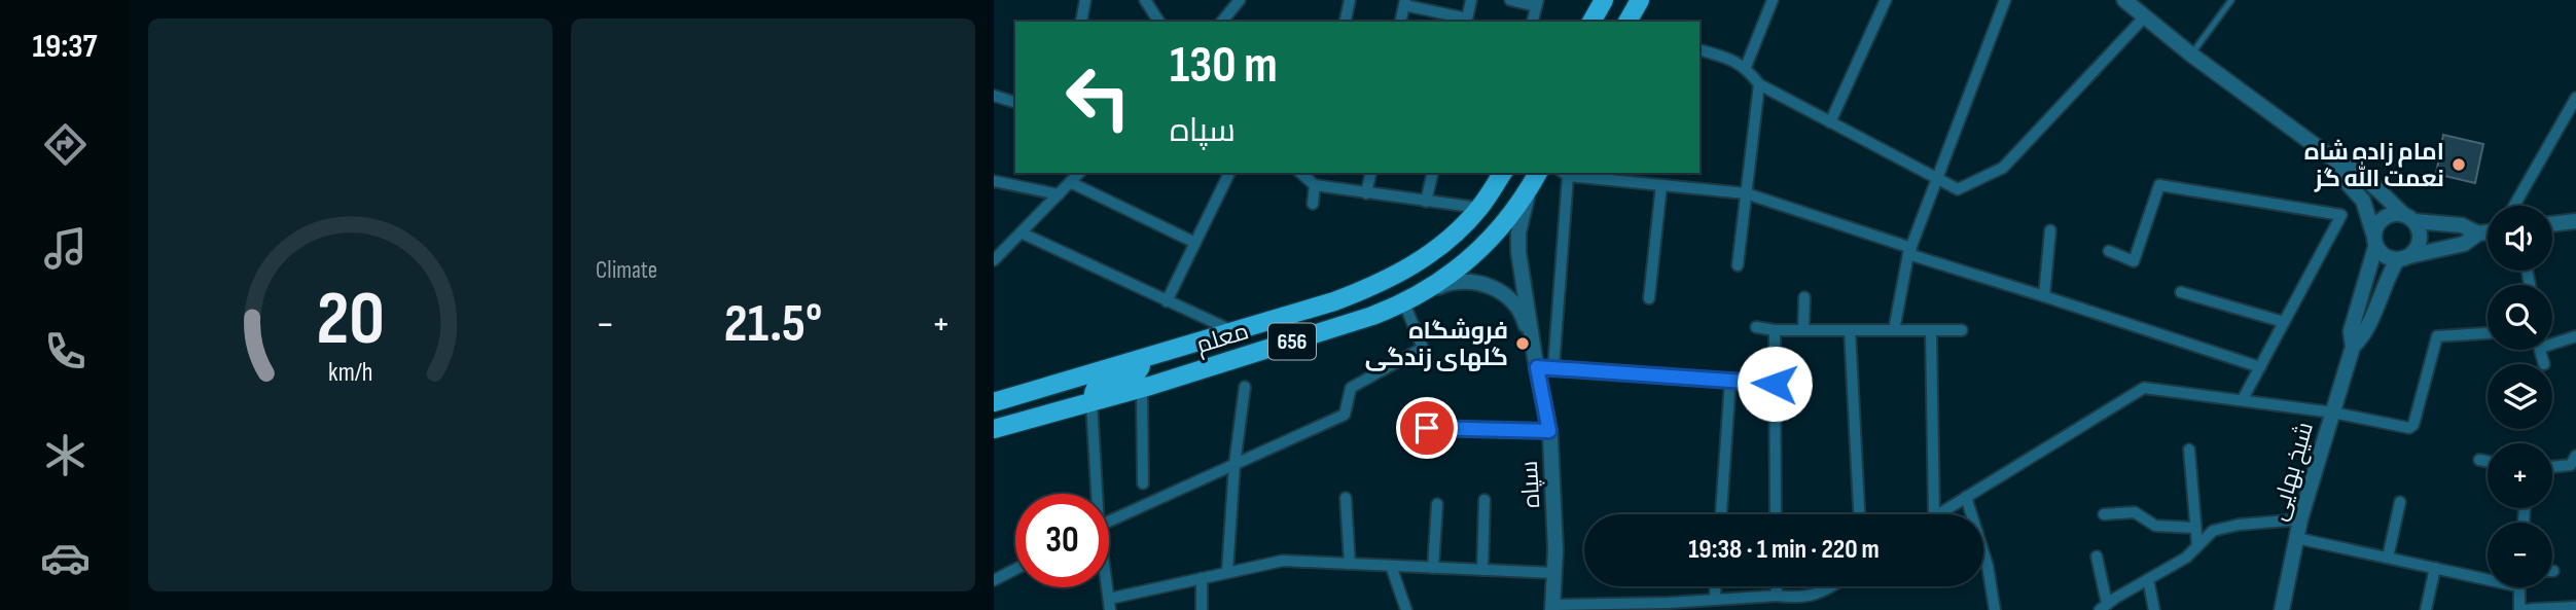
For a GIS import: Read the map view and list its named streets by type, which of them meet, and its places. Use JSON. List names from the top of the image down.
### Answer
{
  "streets": {
    "main road": ["معلم", "656"],
    "street": ["شیخ بهایی", "سپاه"]
  },
  "places": ["امام زاده شاه نعمت الله گز", "فروشگاه گلهای زندگی"],
  "page": {
    "tabs": "19:37",
    "tile": "Climate",
    "turn": ["130 m", "سپاه"],
    "map_buttons": ["+", "−"],
    "heat": ["−", "21.5°", "+"],
    "limit": "30",
    "trip": "19:38 · 1 min · 220 m",
    "gauge": ["20", "km/h"]
  }
}
